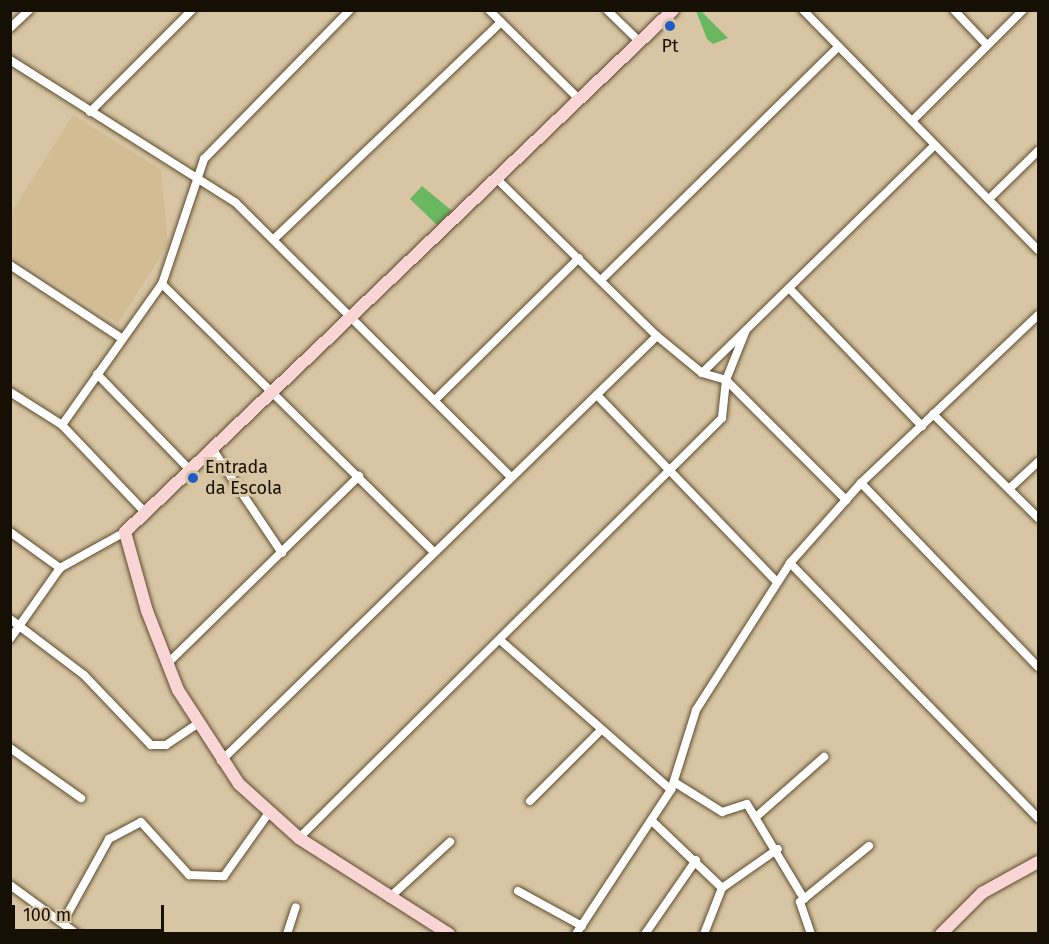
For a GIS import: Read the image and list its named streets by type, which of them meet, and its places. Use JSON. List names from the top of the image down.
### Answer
{
  "places": ["Pt", "Entrada da Escola"],
  "scale_bar": "100 m"
}
